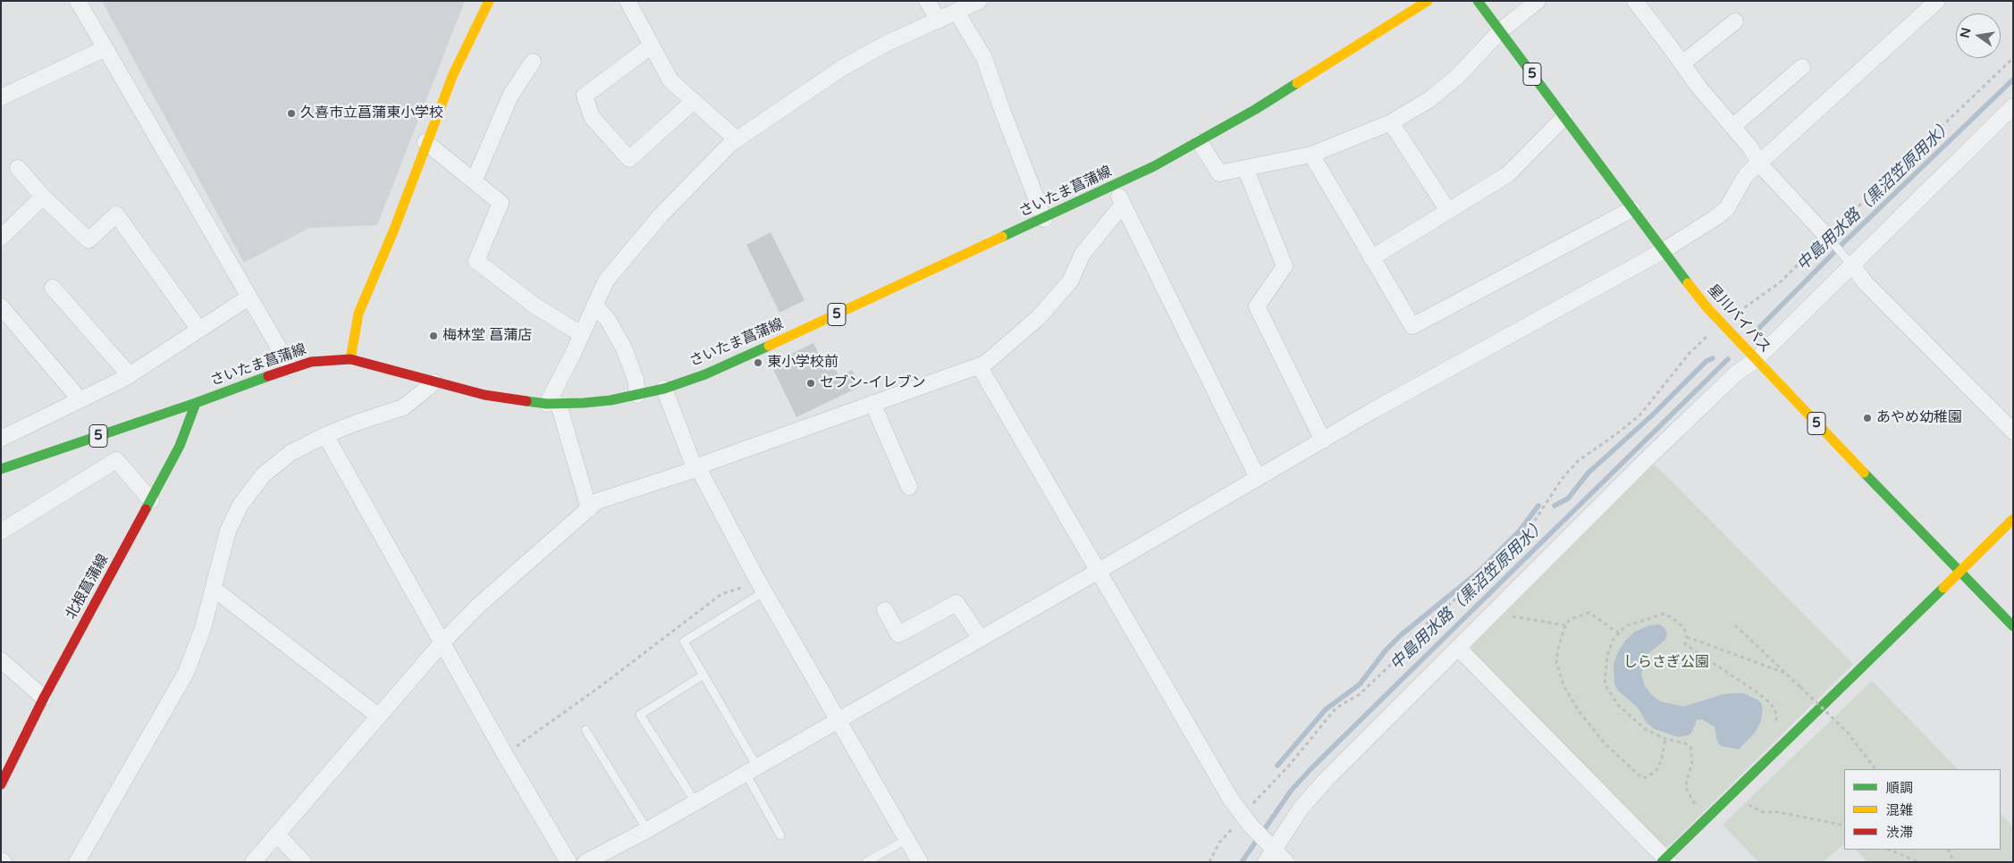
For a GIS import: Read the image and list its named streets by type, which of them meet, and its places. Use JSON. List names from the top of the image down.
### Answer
{
  "streets": {
    "main road": [
      "5",
      "さいたま菖蒲線",
      "星川バイパス",
      "北根菖蒲線"
    ]
  },
  "crossings": [
    ["さいたま菖蒲線", "北根菖蒲線"]
  ],
  "water": ["中島用水路（黒沼笠原用水）"],
  "parks": ["しらさぎ公園"],
  "places": [
    "久喜市立菖蒲東小学校",
    "梅林堂 菖蒲店",
    "東小学校前",
    "セブン-イレブン",
    "あやめ幼稚園"
  ],
  "legend": ["順調", "混雑", "渋滞"],
  "north": "left"
}
